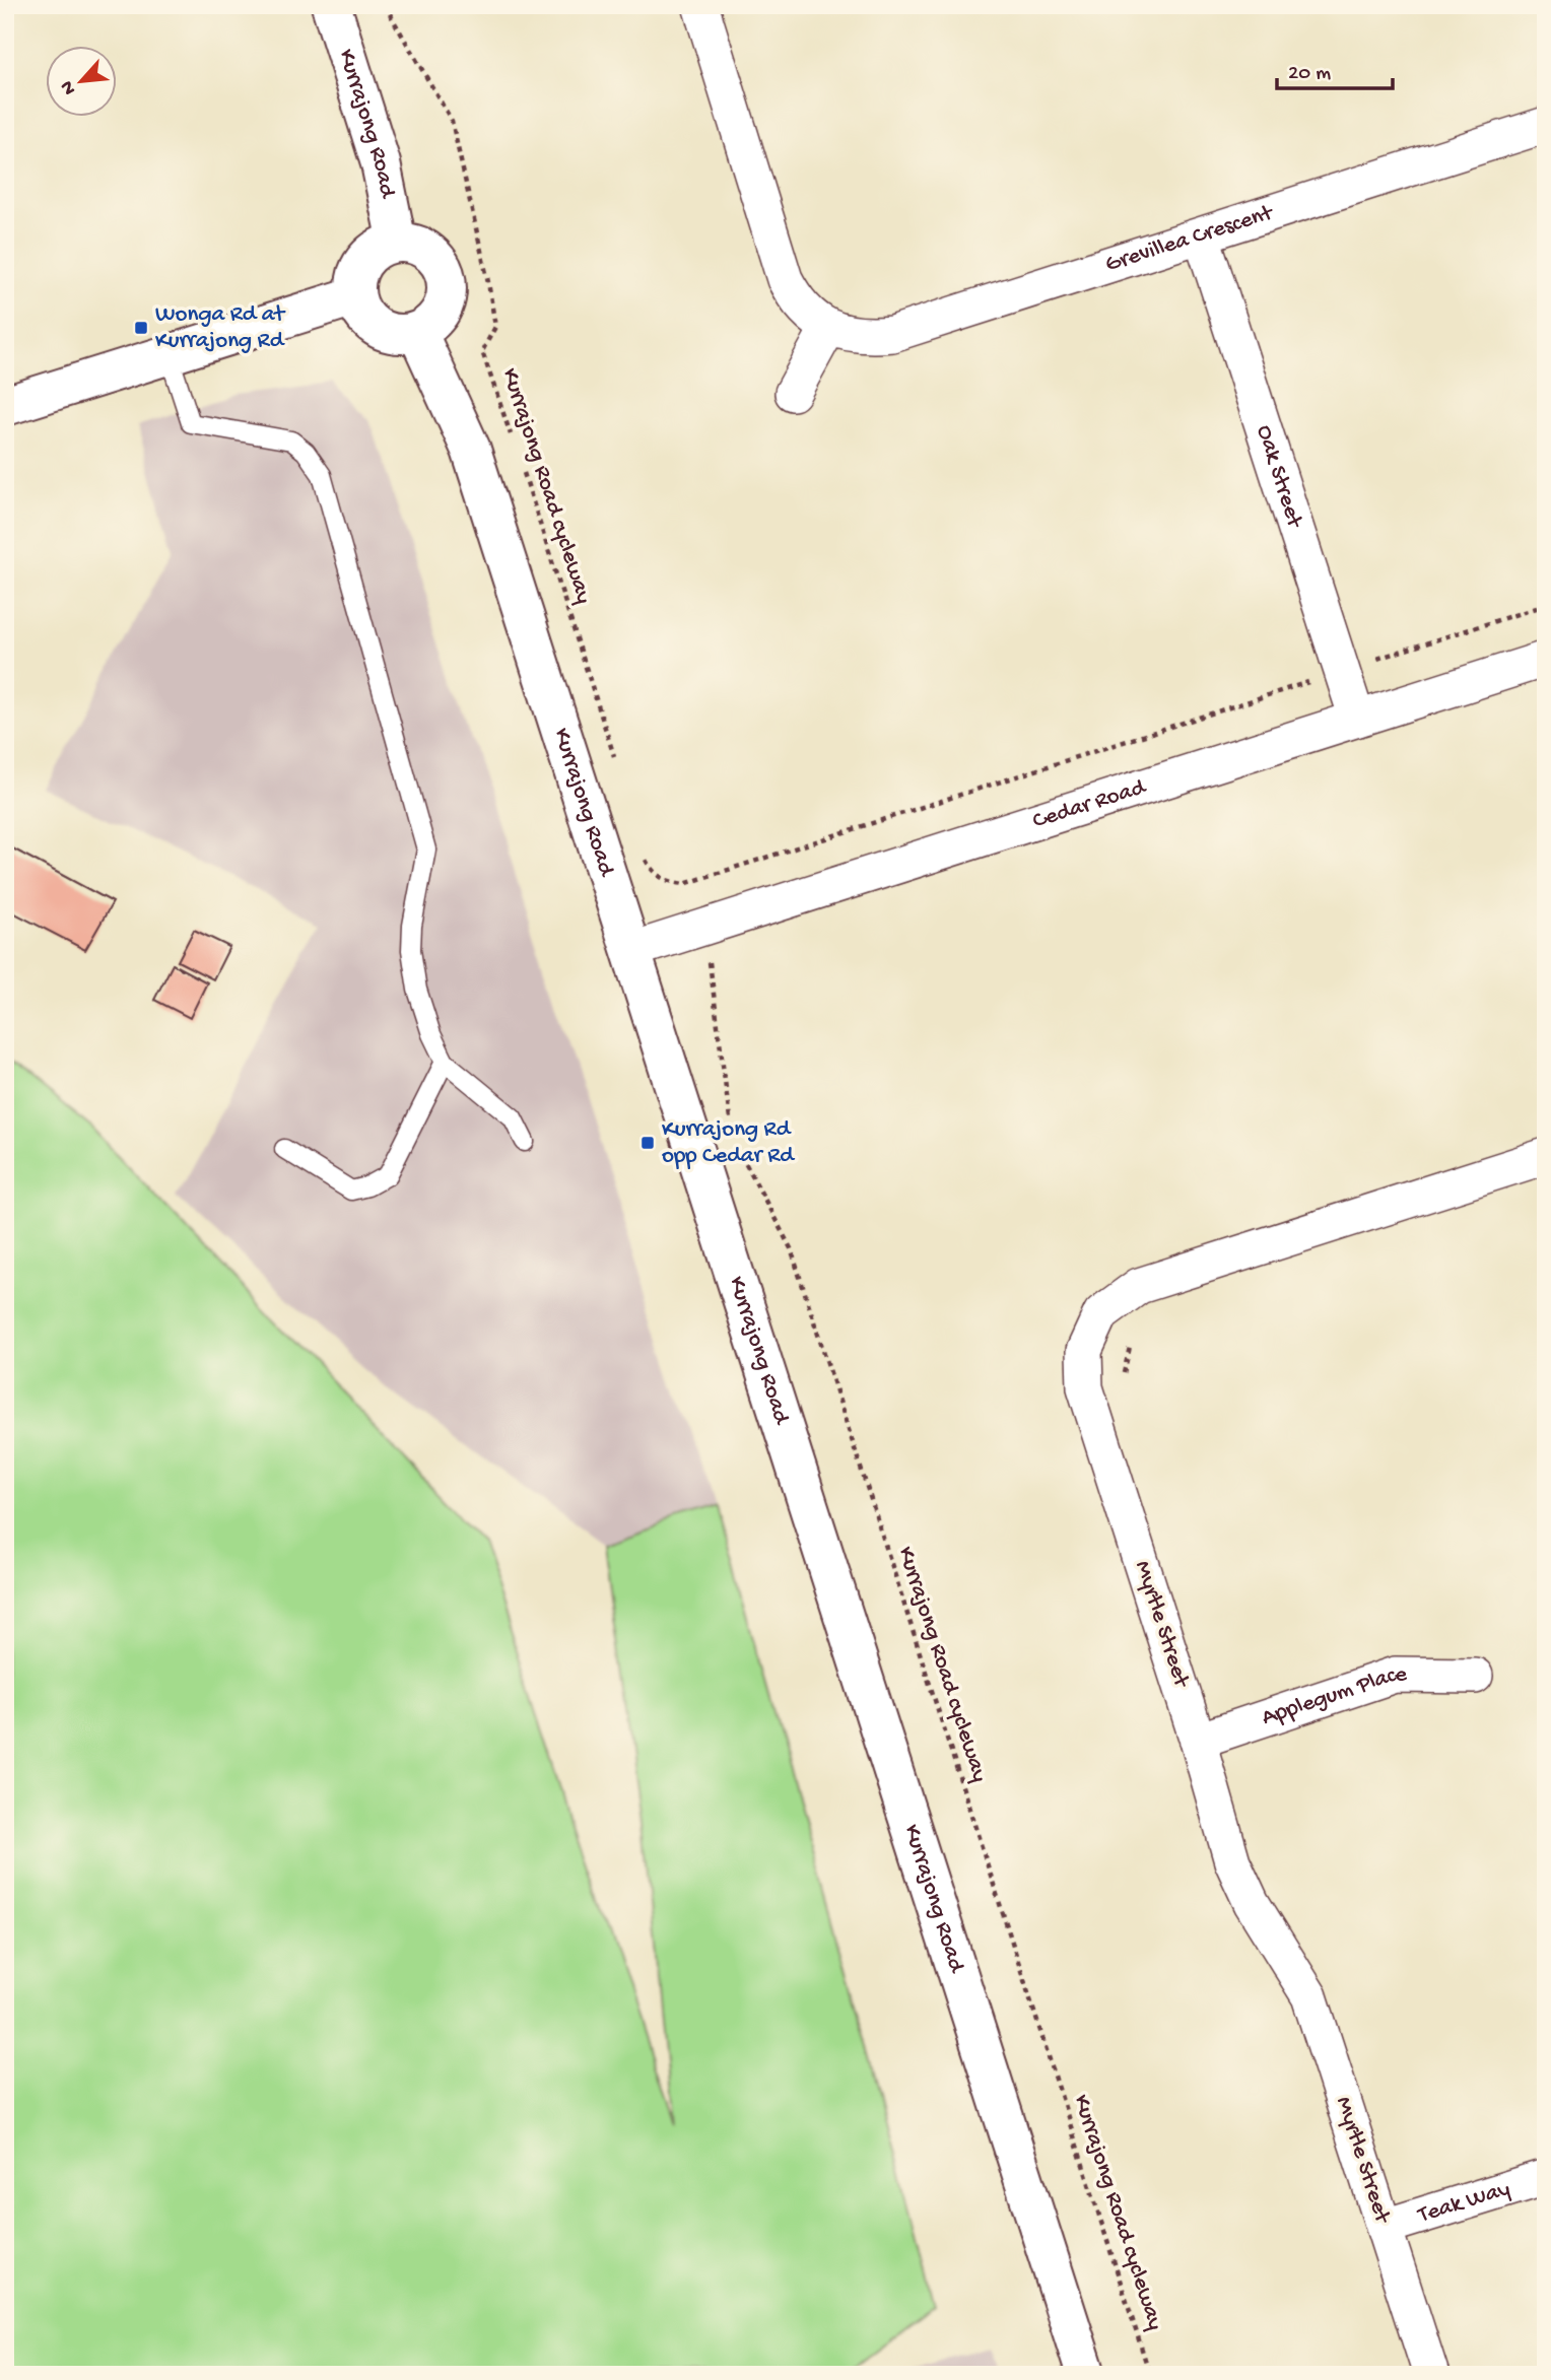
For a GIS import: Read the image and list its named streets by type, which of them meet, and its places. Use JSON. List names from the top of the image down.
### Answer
{
  "streets": {
    "main road": ["Kurrajong Road"],
    "street": [
      "Grevillea Crescent",
      "Oak Street",
      "Cedar Road",
      "Myrtle Street",
      "Applegum Place",
      "Teak Way"
    ],
    "path": ["Kurrajong Road cycleway"]
  },
  "crossings": [
    ["Kurrajong Road", "Cedar Road"],
    ["Grevillea Crescent", "Oak Street"],
    ["Oak Street", "Cedar Road"],
    ["Myrtle Street", "Applegum Place"],
    ["Myrtle Street", "Teak Way"]
  ],
  "places": {
    "transit": ["Wonga Rd at Kurrajong Rd", "Kurrajong Rd opp Cedar Rd"]
  },
  "scale_bar": "20 m",
  "north": "bottom left"
}
